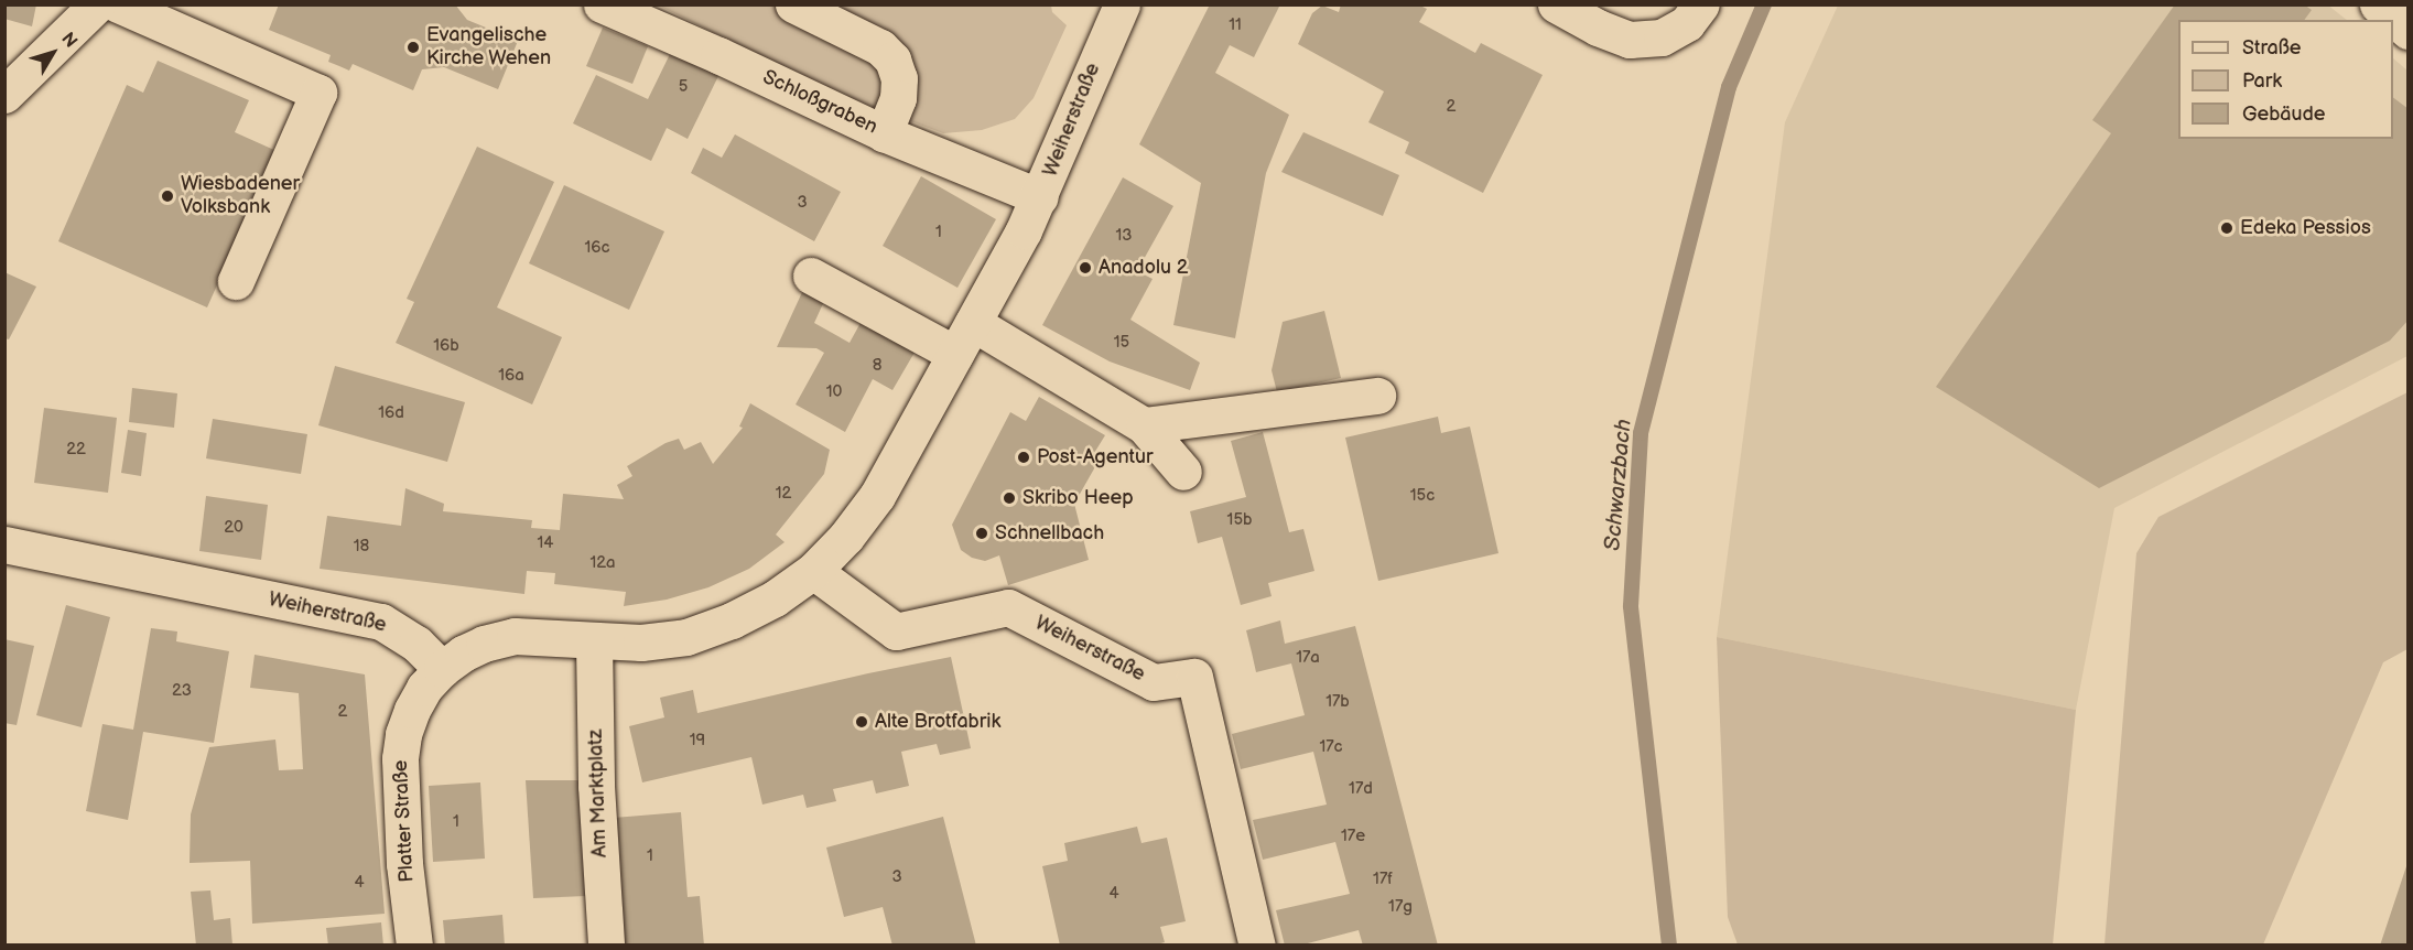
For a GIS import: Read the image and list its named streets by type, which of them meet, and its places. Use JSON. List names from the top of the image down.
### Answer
{
  "streets": {
    "street": [
      "Schloßgraben",
      "Weiherstraße",
      "Am Marktplatz",
      "Platter Straße"
    ]
  },
  "crossings": [
    ["Schloßgraben", "Weiherstraße"],
    ["Weiherstraße", "Am Marktplatz"],
    ["Weiherstraße", "Platter Straße"]
  ],
  "water": ["Schwarzbach"],
  "places": [
    "Evangelische Kirche Wehen",
    "Wiesbadener Volksbank",
    "Edeka Pessios",
    "Anadolu 2",
    "Post-Agentur",
    "Skribo Heep",
    "Schnellbach",
    "Alte Brotfabrik"
  ],
  "house_numbers": [
    "11",
    "5",
    "2",
    "3",
    "1",
    "13",
    "16c",
    "15",
    "16b",
    "8",
    "16a",
    "10",
    "16d",
    "22",
    "12",
    "15c",
    "15b",
    "20",
    "14",
    "18",
    "12a",
    "17a",
    "23",
    "17b",
    "2",
    "19",
    "17c",
    "17d",
    "1",
    "17e",
    "1",
    "3",
    "17f",
    "4",
    "4",
    "17g"
  ],
  "legend": ["Straße", "Park", "Gebäude"],
  "north": "top right"
}
